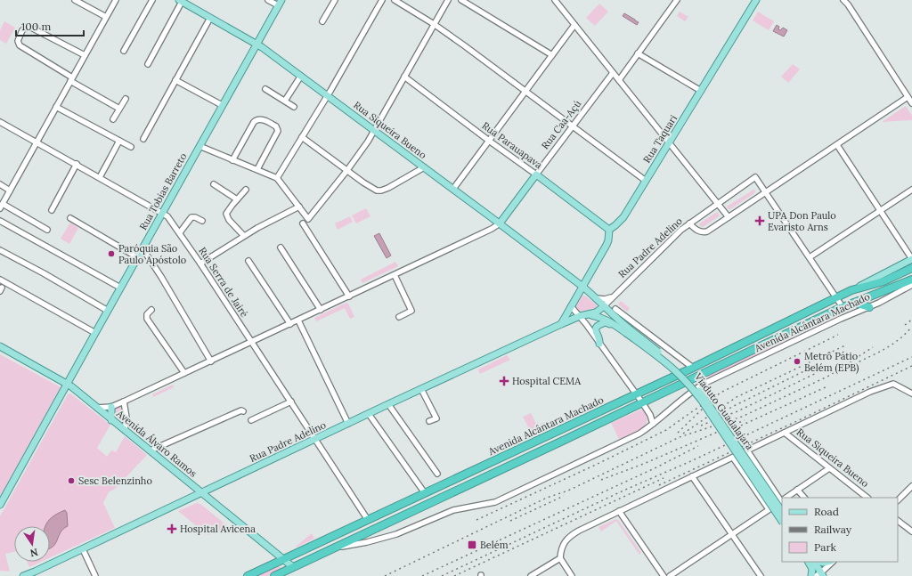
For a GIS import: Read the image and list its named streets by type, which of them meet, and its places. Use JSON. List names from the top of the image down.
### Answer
{
  "streets": {
    "highway": ["Avenida Alcântara Machado"],
    "main road": [
      "Rua Caa-Açú",
      "Rua Siqueira Bueno",
      "Rua Taquari",
      "Rua Parauapava",
      "Rua Tobias Barreto",
      "Rua Padre Adelino",
      "Viaduto Guadalajara",
      "Avenida Álvaro Ramos"
    ],
    "street": ["Rua Serra de Jairé"]
  },
  "crossings": [
    ["Rua Caa-Açú", "Rua Siqueira Bueno"],
    ["Rua Caa-Açú", "Rua Parauapava"],
    ["Rua Siqueira Bueno", "Rua Tobias Barreto"],
    ["Rua Siqueira Bueno", "Viaduto Guadalajara"],
    ["Rua Taquari", "Rua Parauapava"],
    ["Rua Tobias Barreto", "Rua Serra de Jairé"],
    ["Rua Tobias Barreto", "Avenida Álvaro Ramos"],
    ["Rua Padre Adelino", "Rua Serra de Jairé"],
    ["Rua Padre Adelino", "Viaduto Guadalajara"],
    ["Rua Padre Adelino", "Avenida Álvaro Ramos"],
    ["Rua Serra de Jairé", "Avenida Alcântara Machado"],
    ["Avenida Alcântara Machado", "Avenida Álvaro Ramos"]
  ],
  "places": {
    "health": ["UPA Don Paulo Evaristo Arns", "Hospital CEMA", "Hospital Avicena"],
    "other": ["Paróquia São Paulo Apóstolo", "Metrô Pátio Belém (EPB)", "Sesc Belenzinho"],
    "transit": ["Belém"]
  },
  "legend": ["Road", "Railway", "Park"],
  "scale_bar": "100 m",
  "north": "bottom"
}
